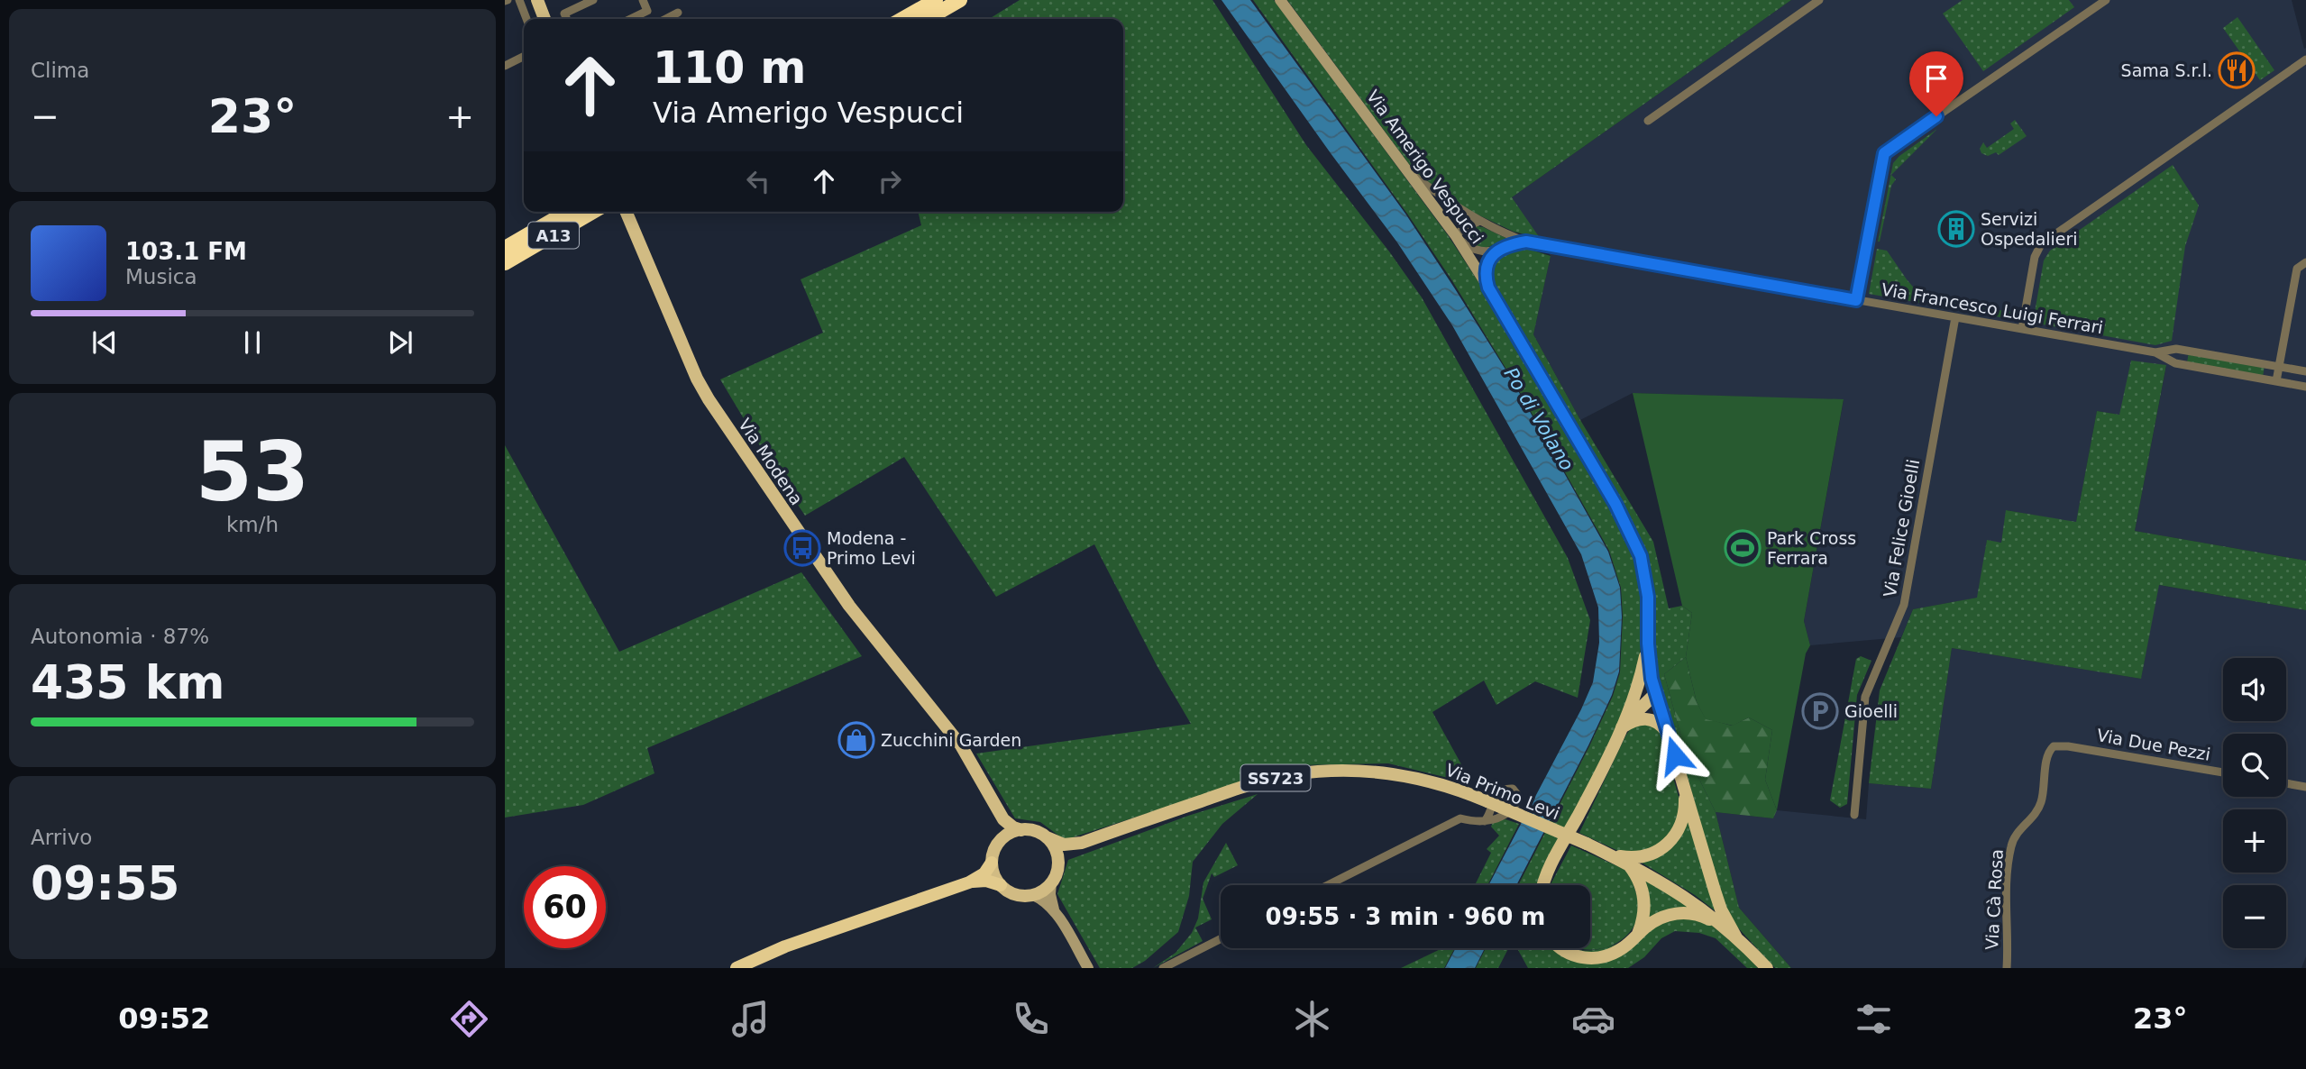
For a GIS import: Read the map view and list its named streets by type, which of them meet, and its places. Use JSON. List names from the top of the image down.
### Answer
{
  "streets": {
    "highway": ["A13"],
    "main road": [
      "Via Amerigo Vespucci",
      "Via Modena",
      "SS723",
      "Via Primo Levi"
    ],
    "street": [
      "Via Francesco Luigi Ferrari",
      "Via Felice Gioelli",
      "Via Due Pezzi",
      "Via Cà Rosa"
    ]
  },
  "crossings": [
    ["Via Amerigo Vespucci", "Via Francesco Luigi Ferrari"],
    ["Via Francesco Luigi Ferrari", "Via Felice Gioelli"],
    ["Via Modena", "SS723"],
    ["Via Due Pezzi", "Via Cà Rosa"],
    ["SS723", "Via Primo Levi"]
  ],
  "water": ["Po di Volano"],
  "places": {
    "restaurant": ["Sama S.r.l."],
    "building": ["Servizi Ospedalieri"],
    "bus stop": ["Modena - Primo Levi"],
    "sports": ["Park Cross Ferrara"],
    "parking": ["Gioelli"],
    "shop": ["Zucchini Garden"]
  },
  "page": {
    "tile": [
      "Clima",
      ["53", "km/h"],
      ["Autonomia · 87%", "435 km"],
      ["Arrivo", "09:55"]
    ],
    "turn": ["110 m", "Via Amerigo Vespucci"],
    "heat": ["−", "23°", "+"],
    "song": ["103.1 FM", "Musica"],
    "map_buttons": ["+", "−"],
    "limit": "60",
    "trip": "09:55 · 3 min · 960 m",
    "tabs": ["09:52", "23°"]
  }
}
